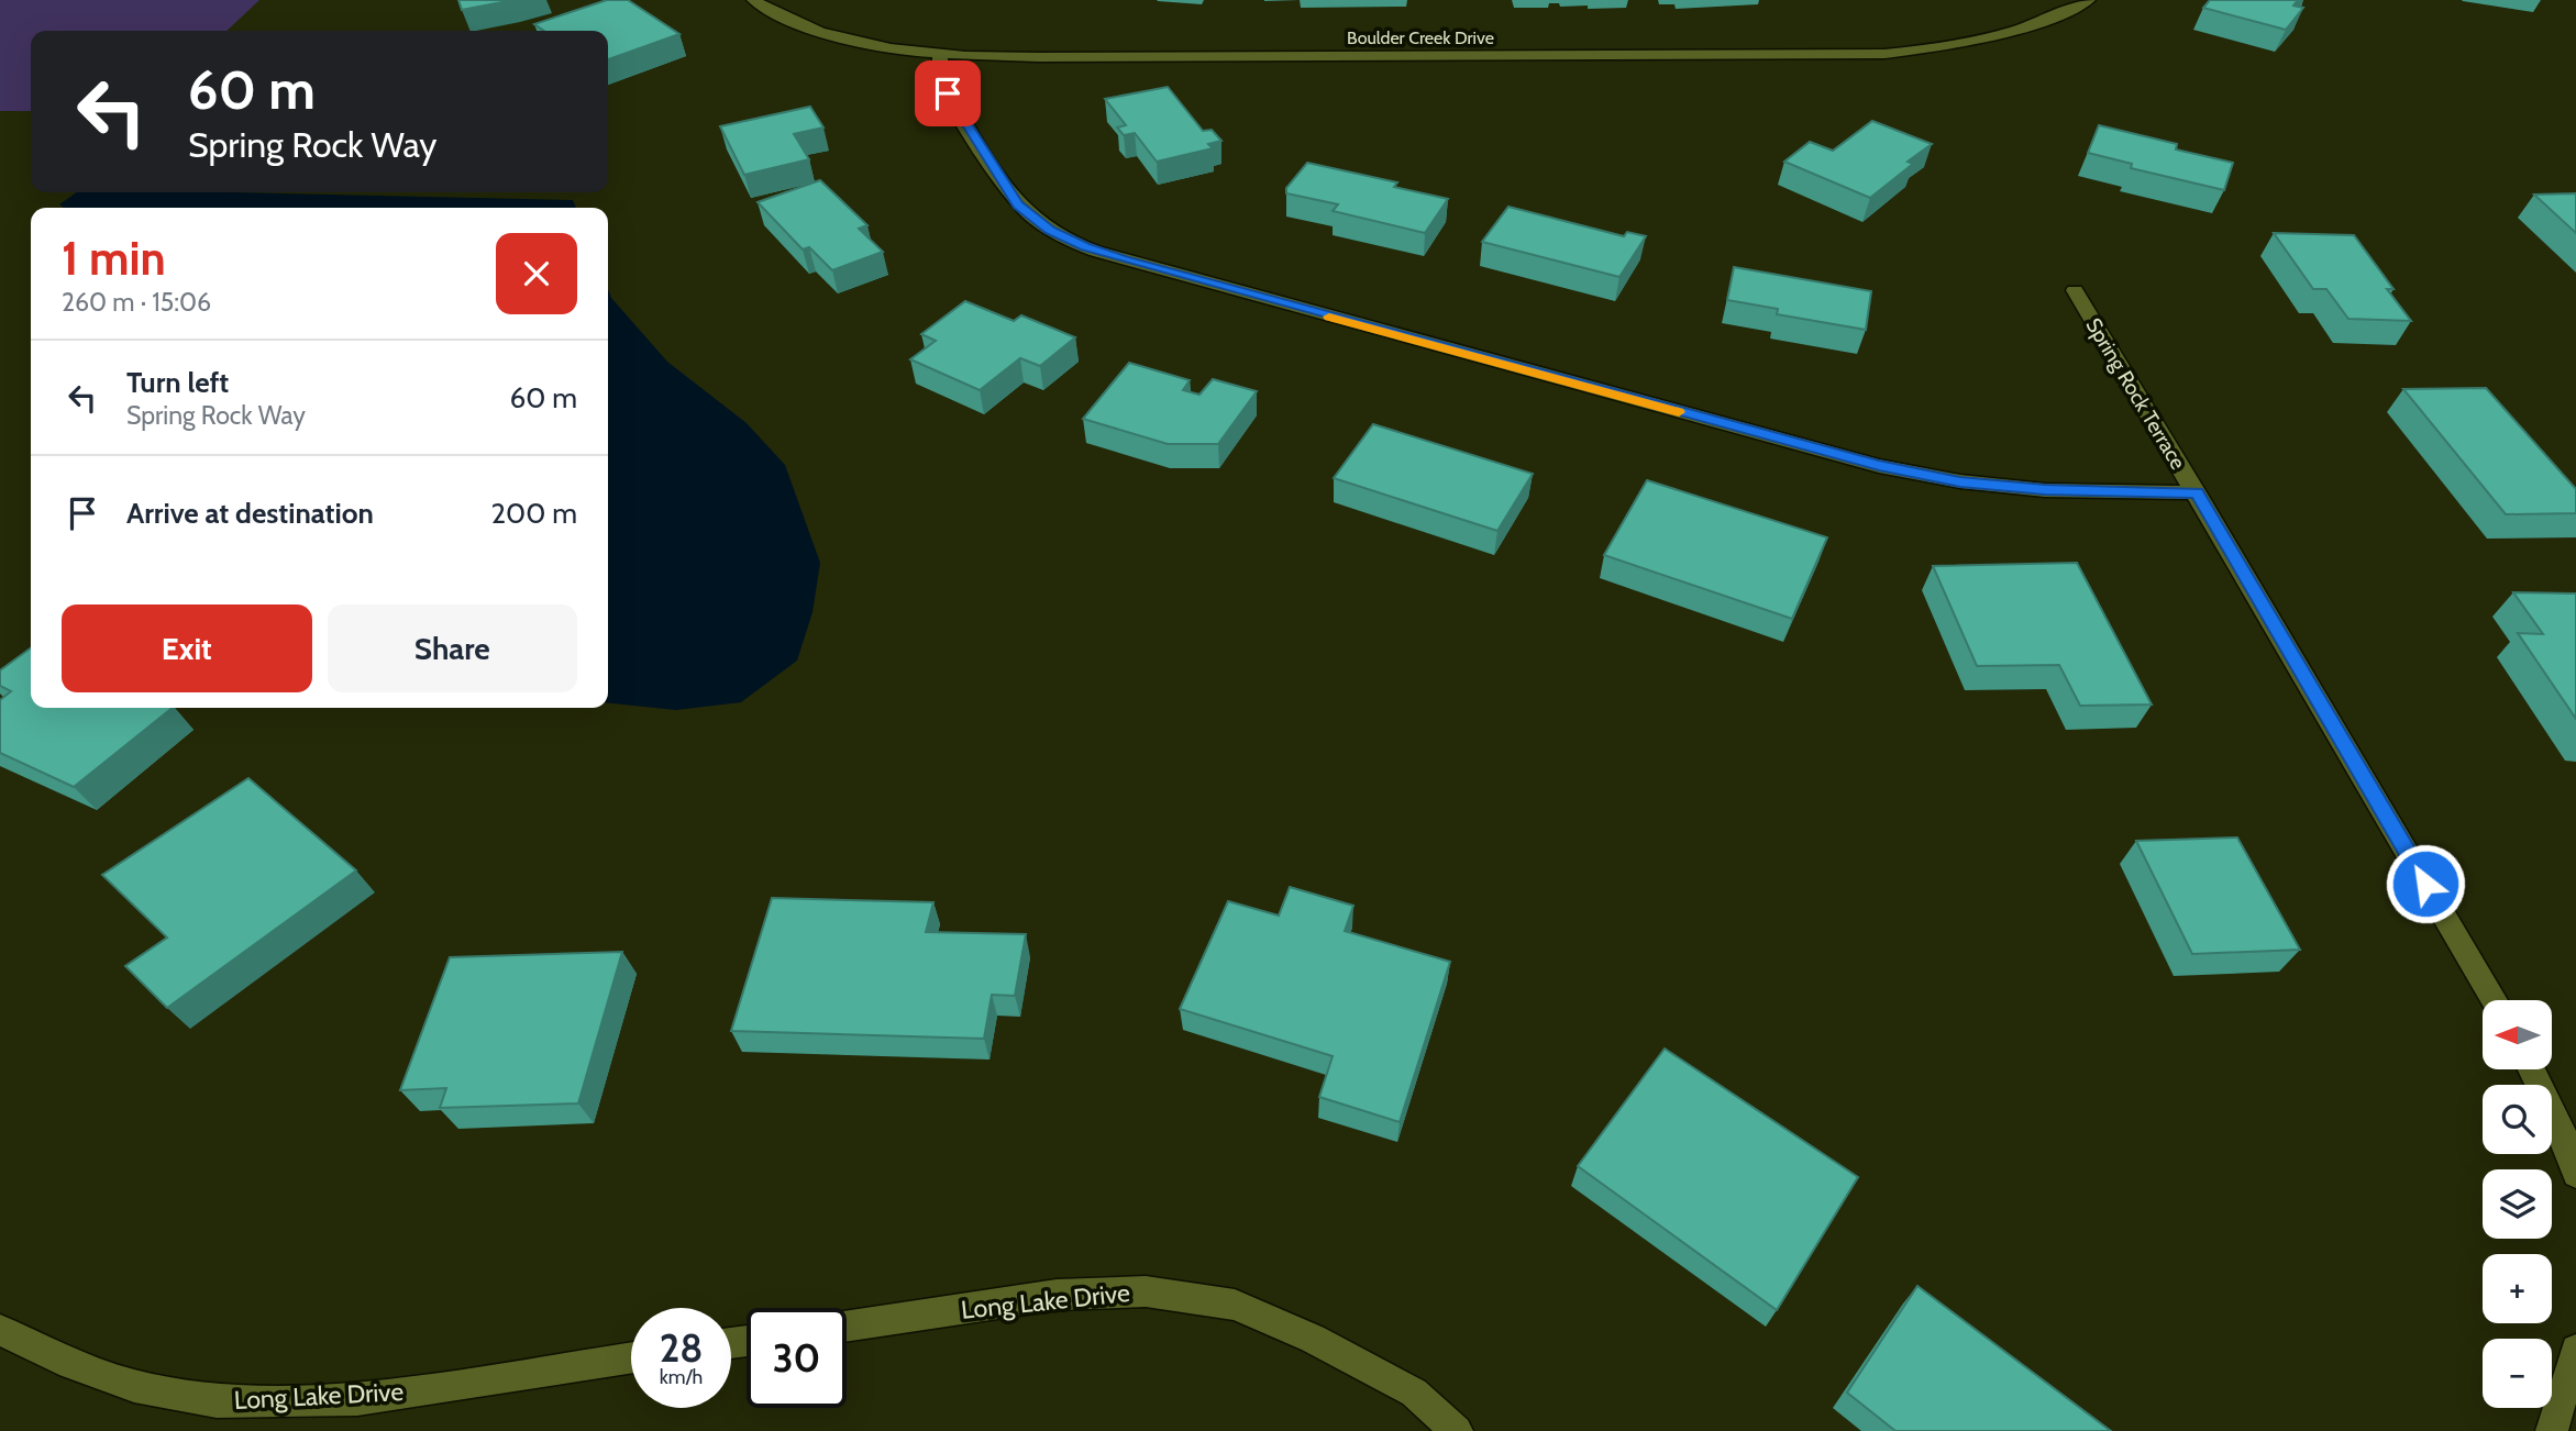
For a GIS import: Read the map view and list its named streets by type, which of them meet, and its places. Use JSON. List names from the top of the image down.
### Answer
{
  "streets": {
    "street": ["Boulder Creek Drive", "Spring Rock Terrace", "Long Lake Drive"]
  },
  "north": "left",
  "page": {
    "turn": ["60 m", "Spring Rock Way"],
    "heading": ["1 min", "260 m · 15:06"],
    "list": [
      {
        "name": "Turn left",
        "note": "Spring Rock Way",
        "value": "60 m"
      },
      {
        "name": "Arrive at destination",
        "value": "200 m"
      }
    ],
    "buttons": ["Exit", "Share"],
    "map_buttons": ["+", "−"],
    "speed": "28 km/h",
    "limit": "30"
  }
}
